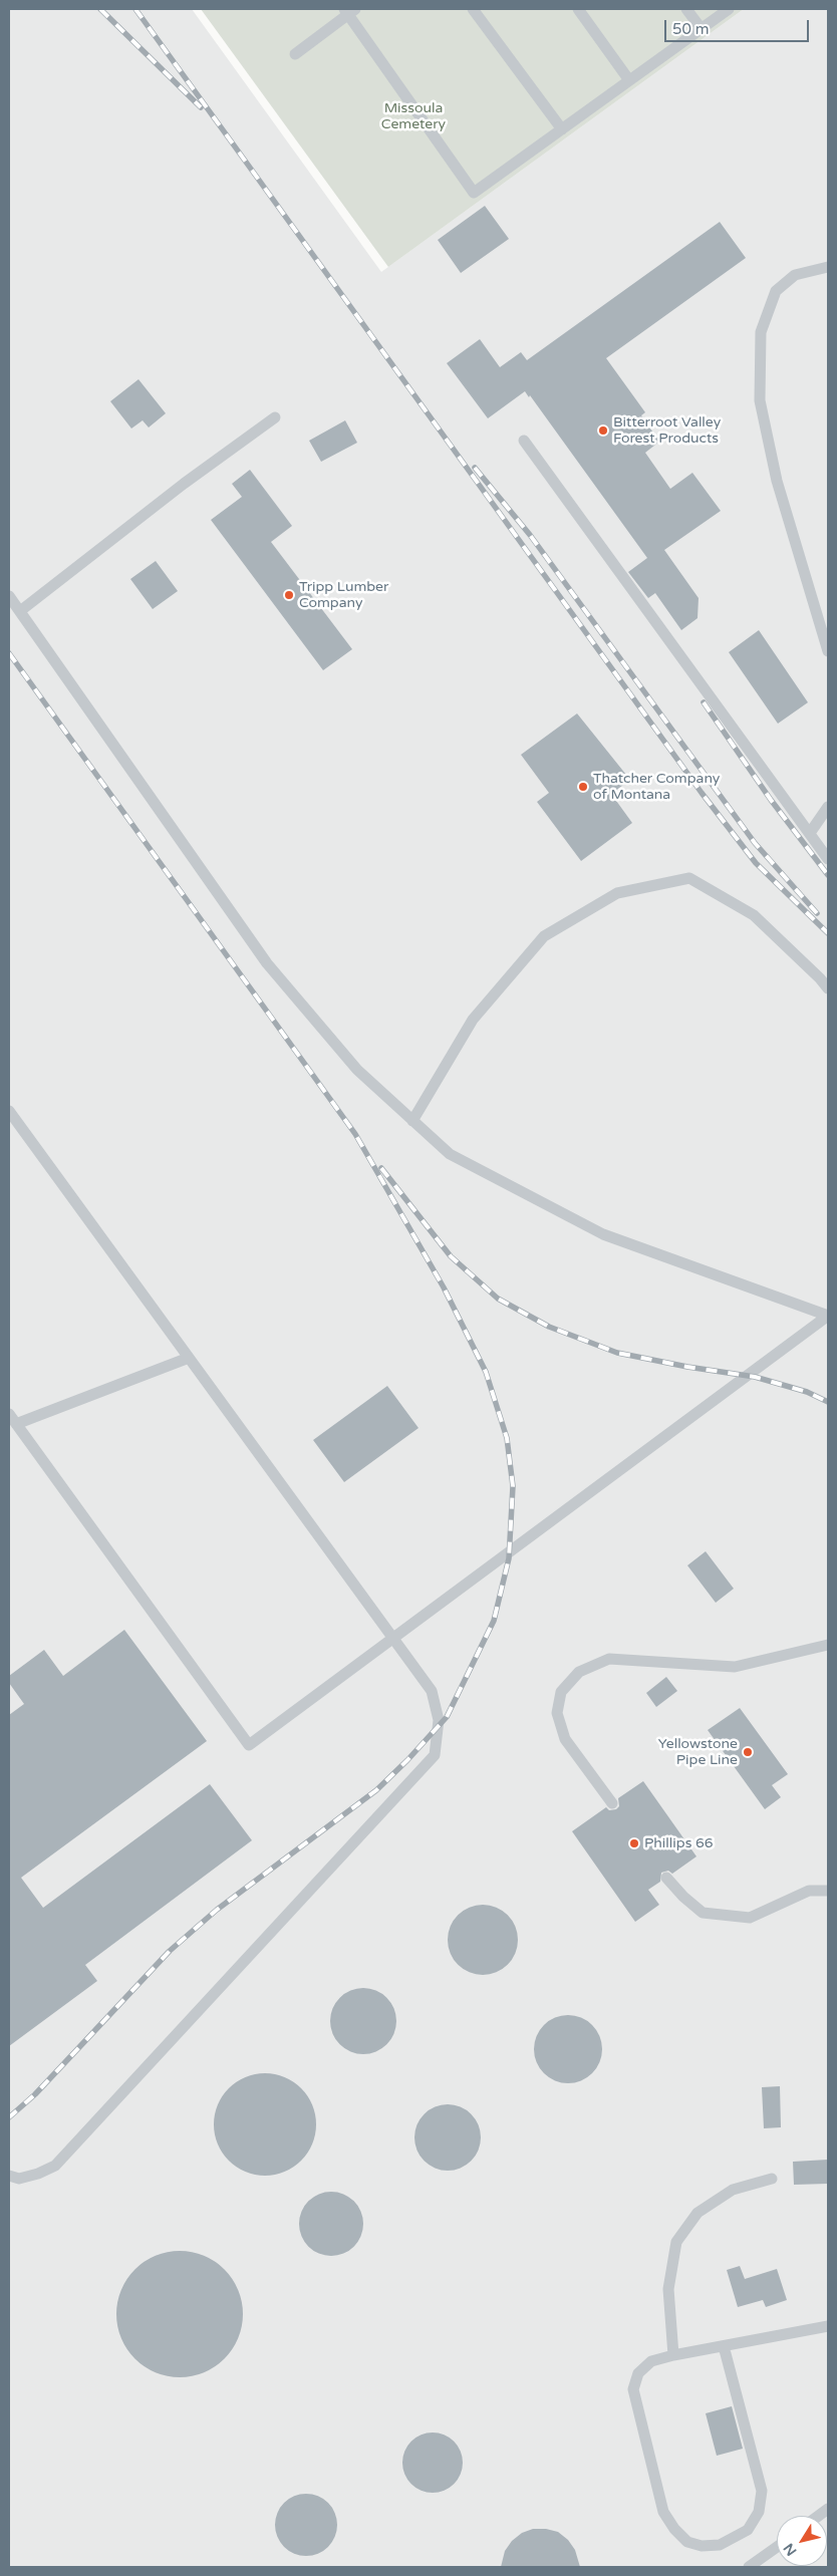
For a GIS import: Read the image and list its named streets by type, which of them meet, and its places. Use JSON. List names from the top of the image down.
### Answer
{
  "parks": ["Missoula Cemetery"],
  "places": [
    "Bitterroot Valley Forest Products",
    "Tripp Lumber Company",
    "Thatcher Company of Montana",
    "Yellowstone Pipe Line",
    "Phillips 66"
  ],
  "scale_bar": "50 m",
  "north": "bottom left"
}
